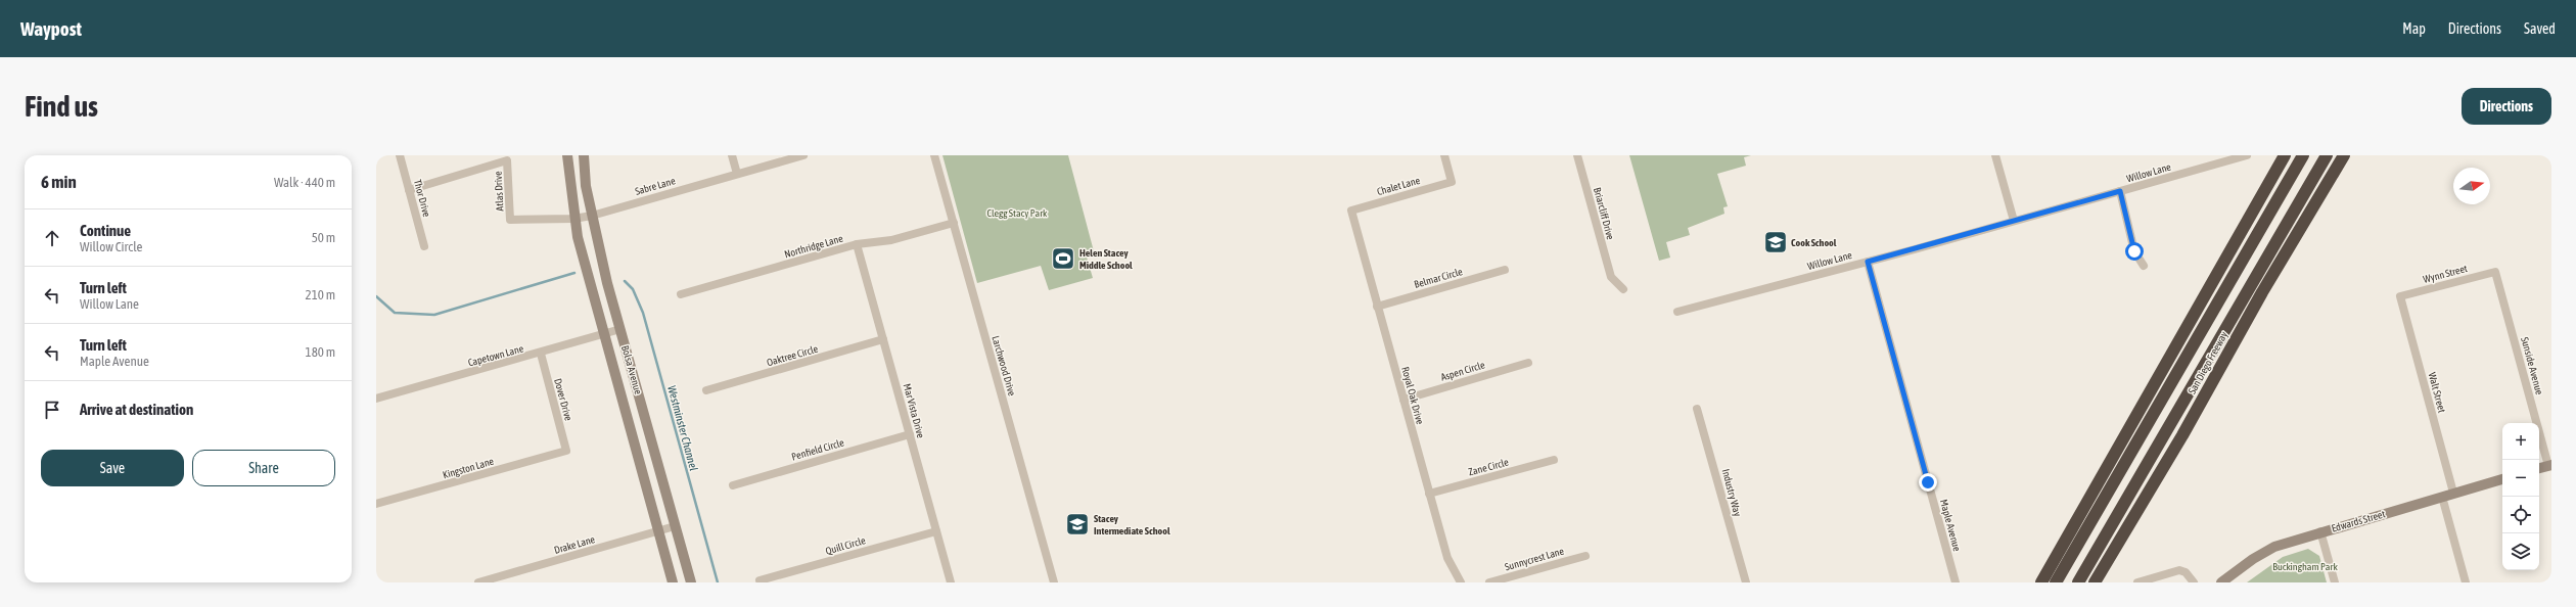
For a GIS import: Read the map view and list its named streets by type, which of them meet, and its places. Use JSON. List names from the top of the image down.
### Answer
{
  "streets": {
    "highway": ["San Diego Freeway"],
    "main road": ["Bolsa Avenue", "Edwards Street"],
    "street": [
      "Willow Lane",
      "Sabre Lane",
      "Chalet Lane",
      "Atlas Drive",
      "Thor Drive",
      "Briarcliff Drive",
      "Northridge Lane",
      "Wynn Street",
      "Belmar Circle",
      "Capetown Lane",
      "Oaktree Circle",
      "Larchwood Drive",
      "Sunside Avenue",
      "Aspen Circle",
      "Walt Street",
      "Royal Oak Drive",
      "Dover Drive",
      "Mar Vista Drive",
      "Penfield Circle",
      "Zane Circle",
      "Kingston Lane",
      "Industry Way",
      "Maple Avenue",
      "Drake Lane",
      "Quill Circle",
      "Sunnycrest Lane"
    ]
  },
  "crossings": [
    ["Willow Lane", "Maple Avenue"],
    ["Sabre Lane", "Atlas Drive"],
    ["Sabre Lane", "Bolsa Avenue"],
    ["Chalet Lane", "Royal Oak Drive"],
    ["Atlas Drive", "Thor Drive"],
    ["Northridge Lane", "Larchwood Drive"],
    ["Northridge Lane", "Mar Vista Drive"],
    ["Wynn Street", "Sunside Avenue"],
    ["Wynn Street", "Walt Street"],
    ["Belmar Circle", "Royal Oak Drive"],
    ["Capetown Lane", "Bolsa Avenue"],
    ["Capetown Lane", "Dover Drive"],
    ["Oaktree Circle", "Mar Vista Drive"],
    ["Bolsa Avenue", "Drake Lane"],
    ["Aspen Circle", "Royal Oak Drive"],
    ["Walt Street", "Edwards Street"],
    ["Royal Oak Drive", "Zane Circle"],
    ["Dover Drive", "Kingston Lane"],
    ["Mar Vista Drive", "Penfield Circle"],
    ["Mar Vista Drive", "Quill Circle"]
  ],
  "water": ["Westminster Channel"],
  "parks": ["Clegg Stacy Park", "Buckingham Park"],
  "places": {
    "school or university": ["Cook School", "Stacey Intermediate School"],
    "sports": ["Helen Stacey Middle School"]
  },
  "north": "right",
  "page": {
    "header": "Waypost",
    "nav": ["Map", "Directions", "Saved"],
    "buttons": [
      "Directions",
      ["Save", "Share"]
    ],
    "title": "Find us",
    "heading": ["6 min", "Walk · 440 m"],
    "list": [
      ["Continue", "Willow Circle", "50 m"],
      ["Turn left", "Willow Lane", "210 m"],
      ["Turn left", "Maple Avenue", "180 m"],
      "Arrive at destination"
    ],
    "map_buttons": ["+", "−"]
  }
}
